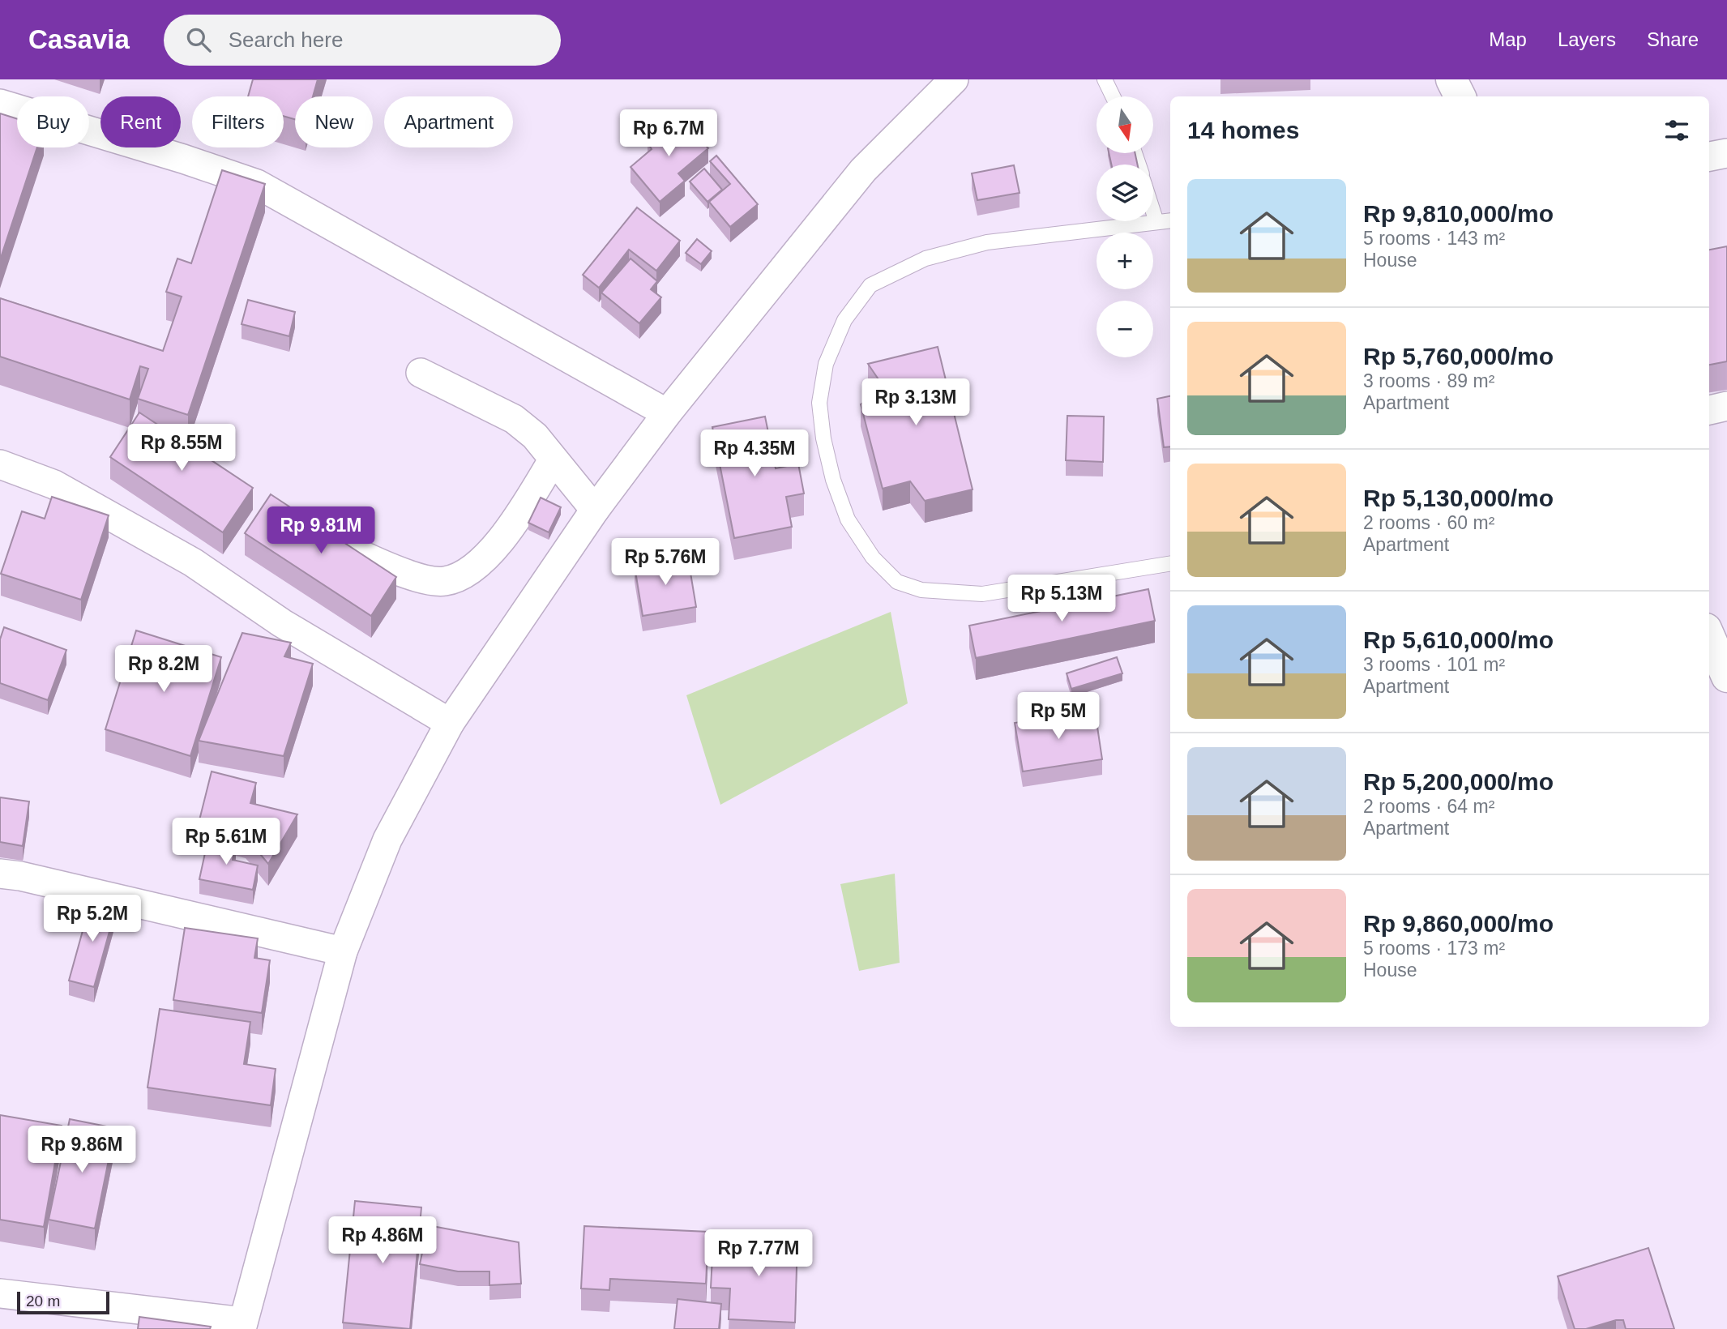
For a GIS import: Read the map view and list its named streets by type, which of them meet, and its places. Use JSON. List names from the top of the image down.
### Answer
{
  "scale_bar": "20 m",
  "north": "bottom",
  "page": {
    "header": "Casavia",
    "search": "Search here",
    "nav": ["Map", "Layers", "Share"],
    "map_buttons": ["+", "−"],
    "chip": [
      "Buy",
      "Rent",
      "Filters",
      "New",
      "Apartment"
    ],
    "heading": "14 homes",
    "price": [
      "Rp 6.7M",
      "Rp 3.13M",
      "Rp 8.55M",
      "Rp 4.35M",
      "Rp 9.81M",
      "Rp 5.76M",
      "Rp 5.13M",
      "Rp 8.2M",
      "Rp 5M",
      "Rp 5.61M",
      "Rp 5.2M",
      "Rp 9.86M",
      "Rp 4.86M",
      "Rp 7.77M"
    ],
    "list": [
      {
        "name": "Rp 9,810,000/mo",
        "note": "5 rooms · 143 m² · House"
      },
      {
        "name": "Rp 5,760,000/mo",
        "note": "3 rooms · 89 m² · Apartment"
      },
      {
        "name": "Rp 5,130,000/mo",
        "note": "2 rooms · 60 m² · Apartment"
      },
      {
        "name": "Rp 5,610,000/mo",
        "note": "3 rooms · 101 m² · Apartment"
      },
      {
        "name": "Rp 5,200,000/mo",
        "note": "2 rooms · 64 m² · Apartment"
      },
      {
        "name": "Rp 9,860,000/mo",
        "note": "5 rooms · 173 m² · House"
      }
    ],
    "scale": "20 m"
  }
}
